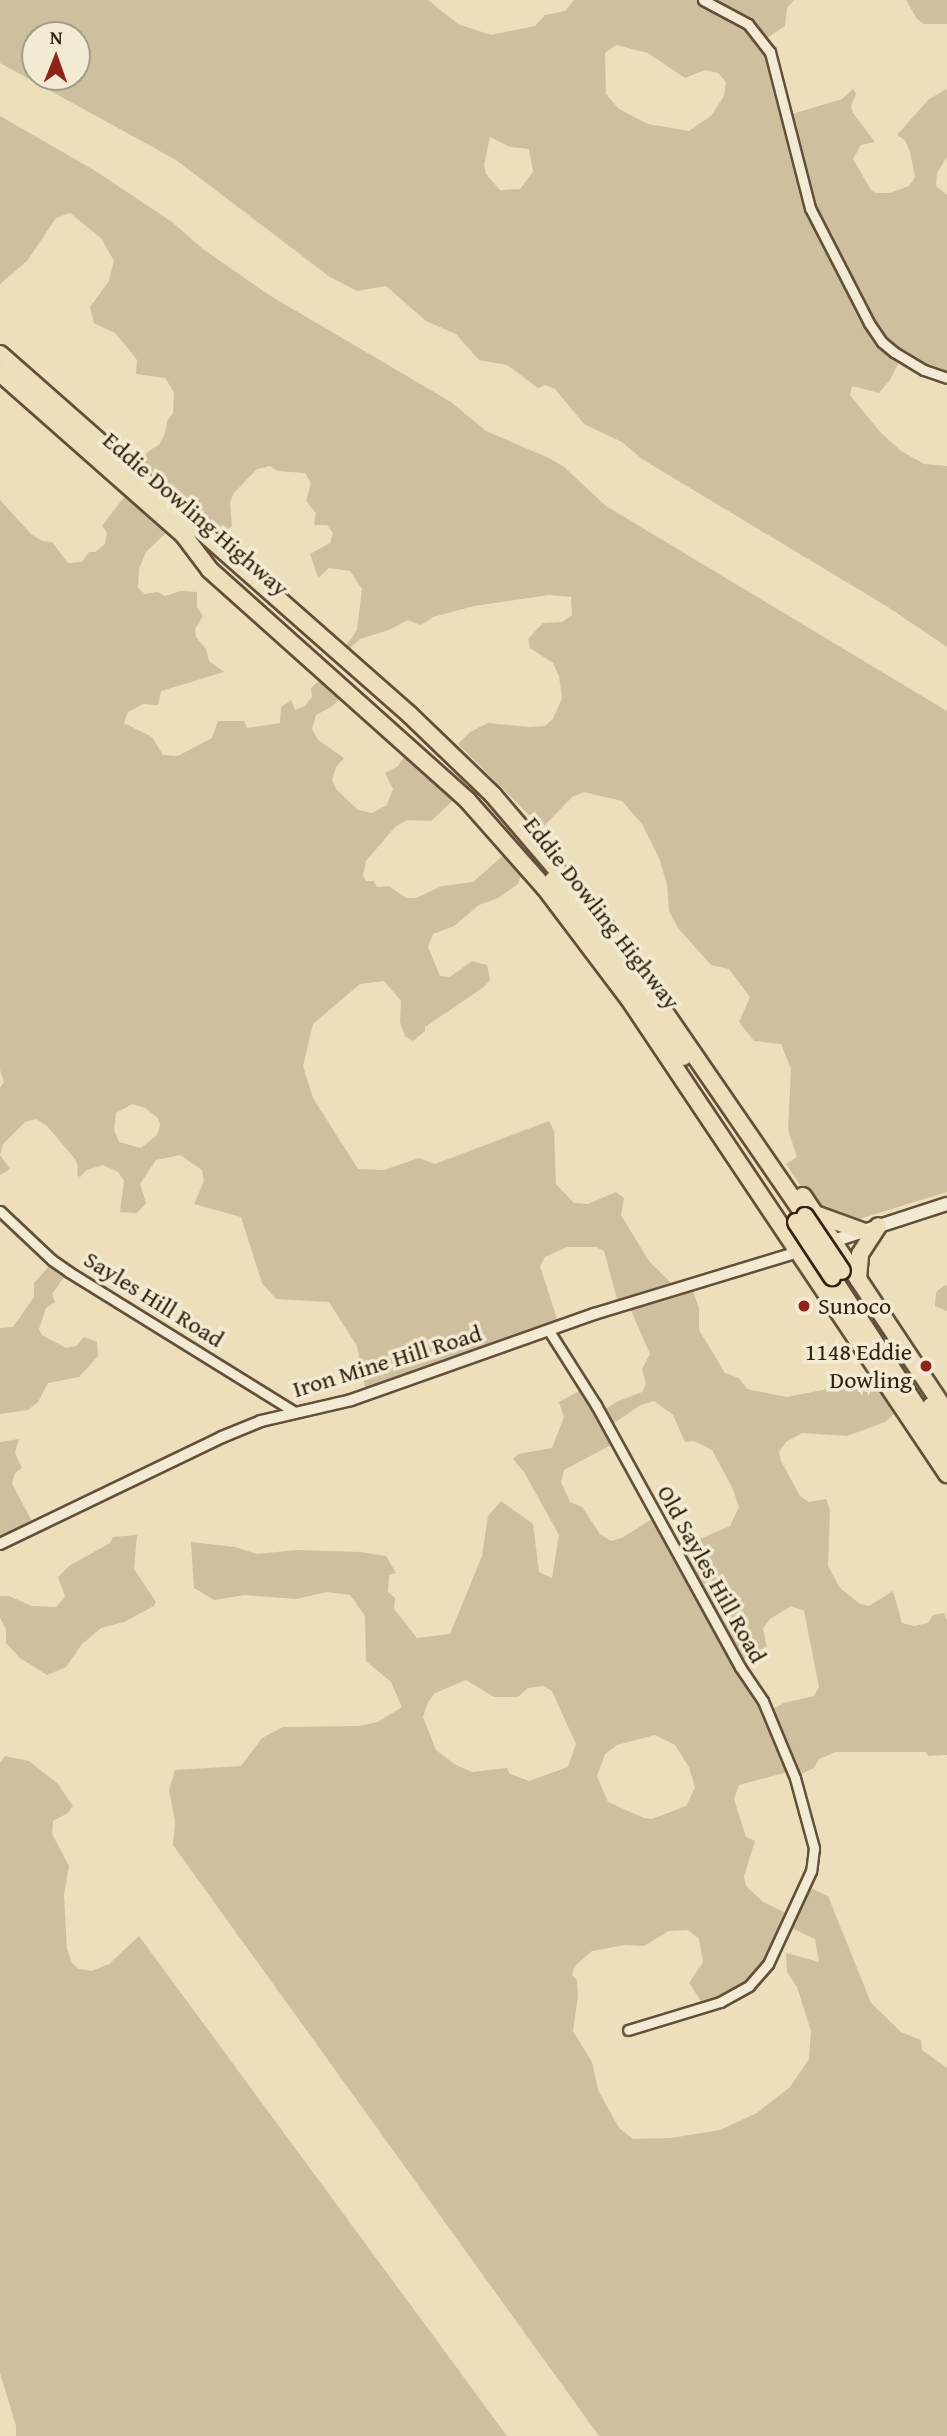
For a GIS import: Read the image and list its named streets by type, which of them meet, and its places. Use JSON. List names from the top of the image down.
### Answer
{
  "streets": {
    "highway": ["Eddie Dowling Highway"],
    "street": ["Sayles Hill Road", "Iron Mine Hill Road", "Old Sayles Hill Road"]
  },
  "crossings": [
    ["Sayles Hill Road", "Iron Mine Hill Road"],
    ["Iron Mine Hill Road", "Old Sayles Hill Road"]
  ],
  "places": ["Sunoco", "1148 Eddie Dowling"],
  "north": "top"
}
